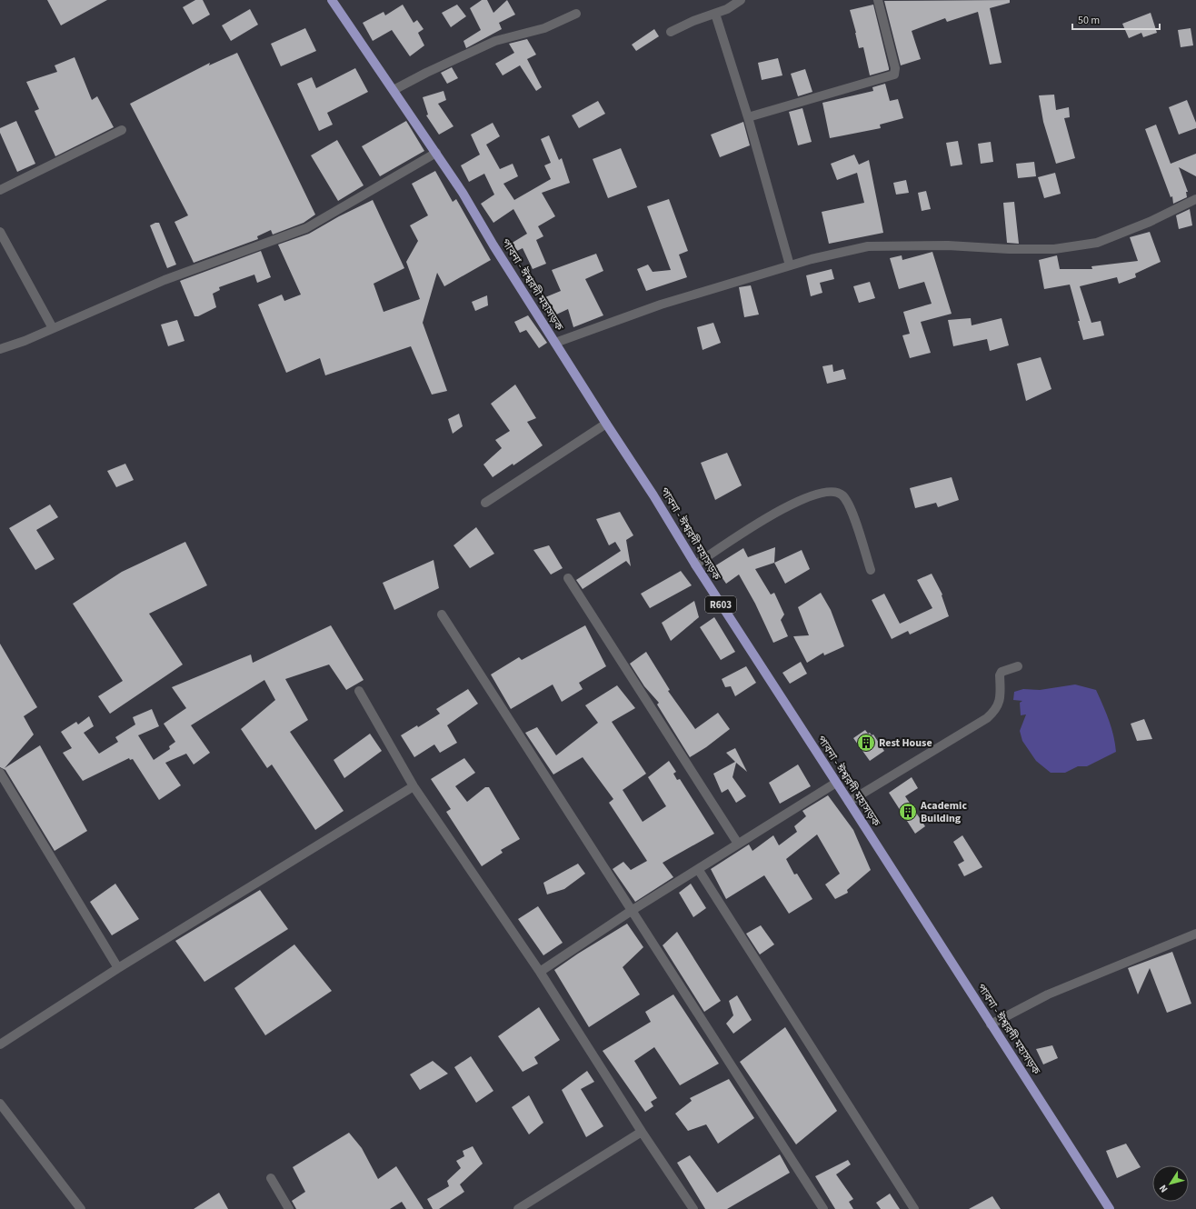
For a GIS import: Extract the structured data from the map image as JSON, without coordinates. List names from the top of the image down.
{
  "streets": {
    "main road": ["পাবনা - ঈশ্বরদী মহাসড়ক", "R603"]
  },
  "places": {
    "building": ["Rest House", "Academic Building"]
  },
  "scale_bar": "50 m",
  "north": "bottom left"
}
